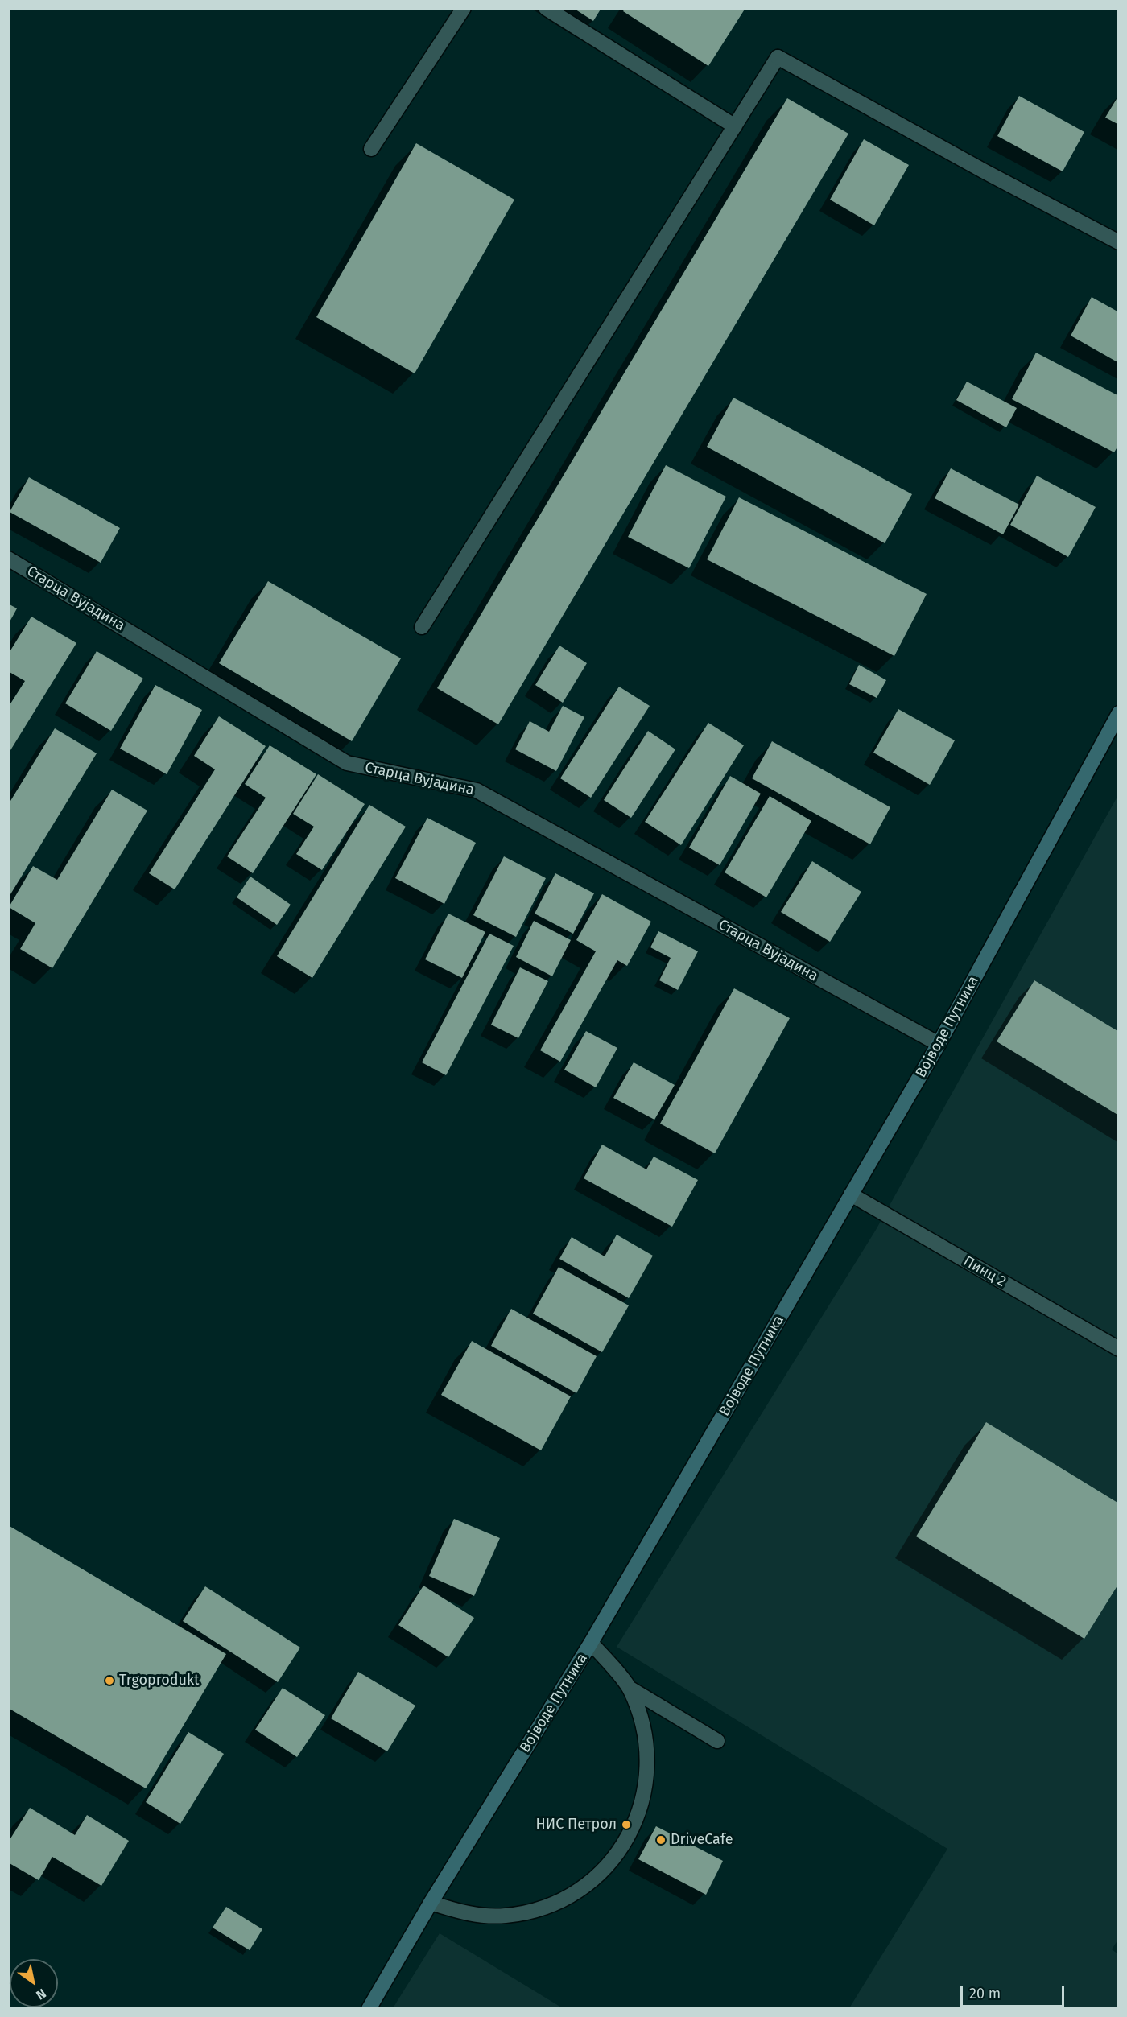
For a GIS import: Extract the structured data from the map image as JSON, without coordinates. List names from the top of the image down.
{
  "streets": {
    "main road": ["Војводе Путника"],
    "street": ["Старца Вујадина", "Пинц 2"]
  },
  "crossings": [
    ["Старца Вујадина", "Војводе Путника"],
    ["Војводе Путника", "Пинц 2"]
  ],
  "places": ["Trgoprodukt", "НИС Петрол", "DriveCafe"],
  "scale_bar": "20 m",
  "north": "bottom right"
}
